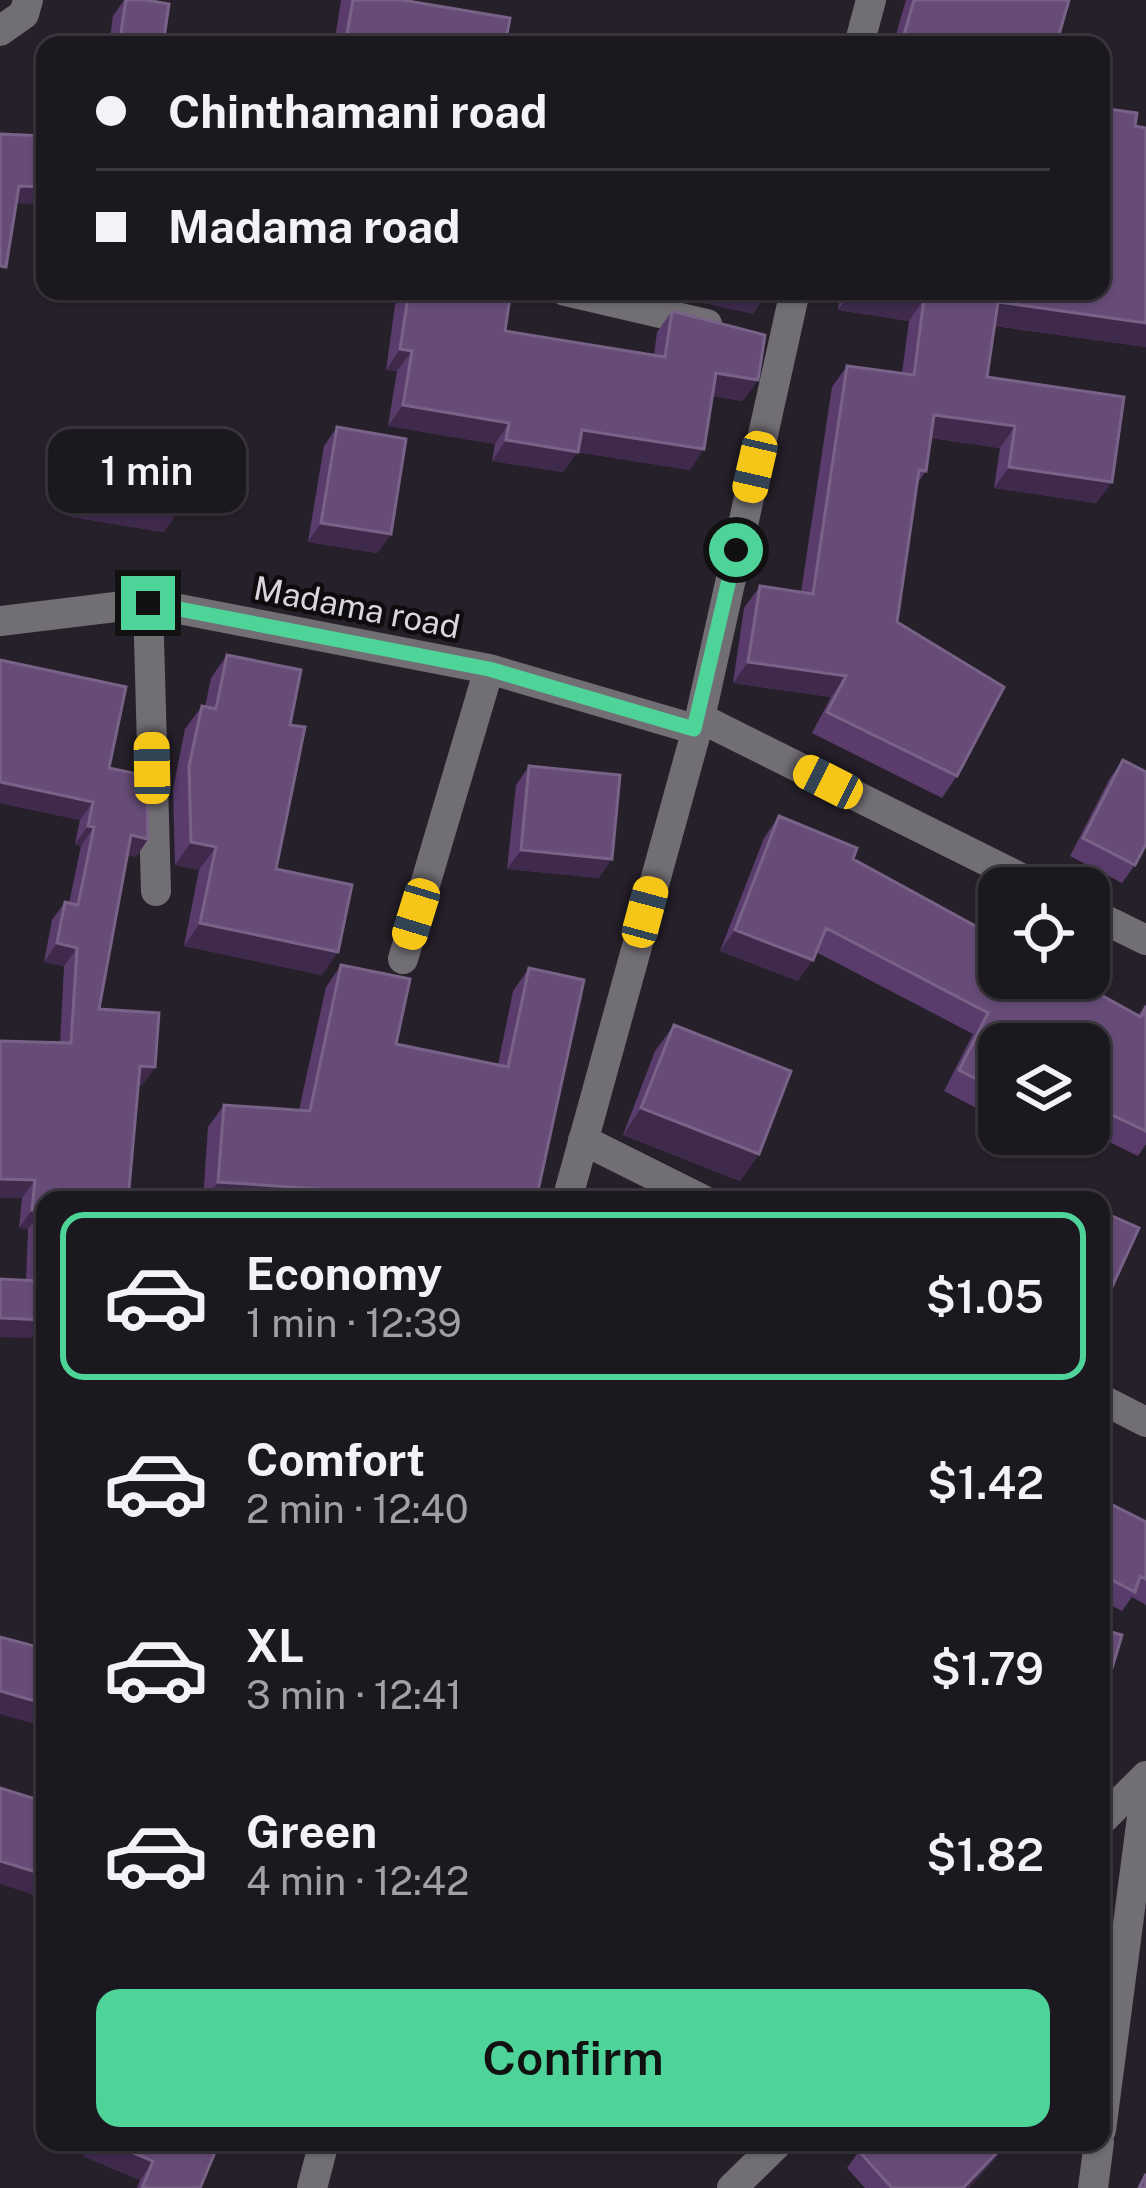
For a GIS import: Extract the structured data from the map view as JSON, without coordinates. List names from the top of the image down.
{
  "streets": {
    "street": ["Madama road"]
  },
  "page": {
    "banner": ["Chinthamani road", "Madama road"],
    "bubble": "1 min",
    "list": [
      {
        "name": "Economy",
        "note": "1 min · 12:39",
        "value": "$1.05"
      },
      {
        "name": "Comfort",
        "note": "2 min · 12:40",
        "value": "$1.42"
      },
      {
        "name": "XL",
        "note": "3 min · 12:41",
        "value": "$1.79"
      },
      {
        "name": "Green",
        "note": "4 min · 12:42",
        "value": "$1.82"
      }
    ],
    "buttons": "Confirm"
  }
}
